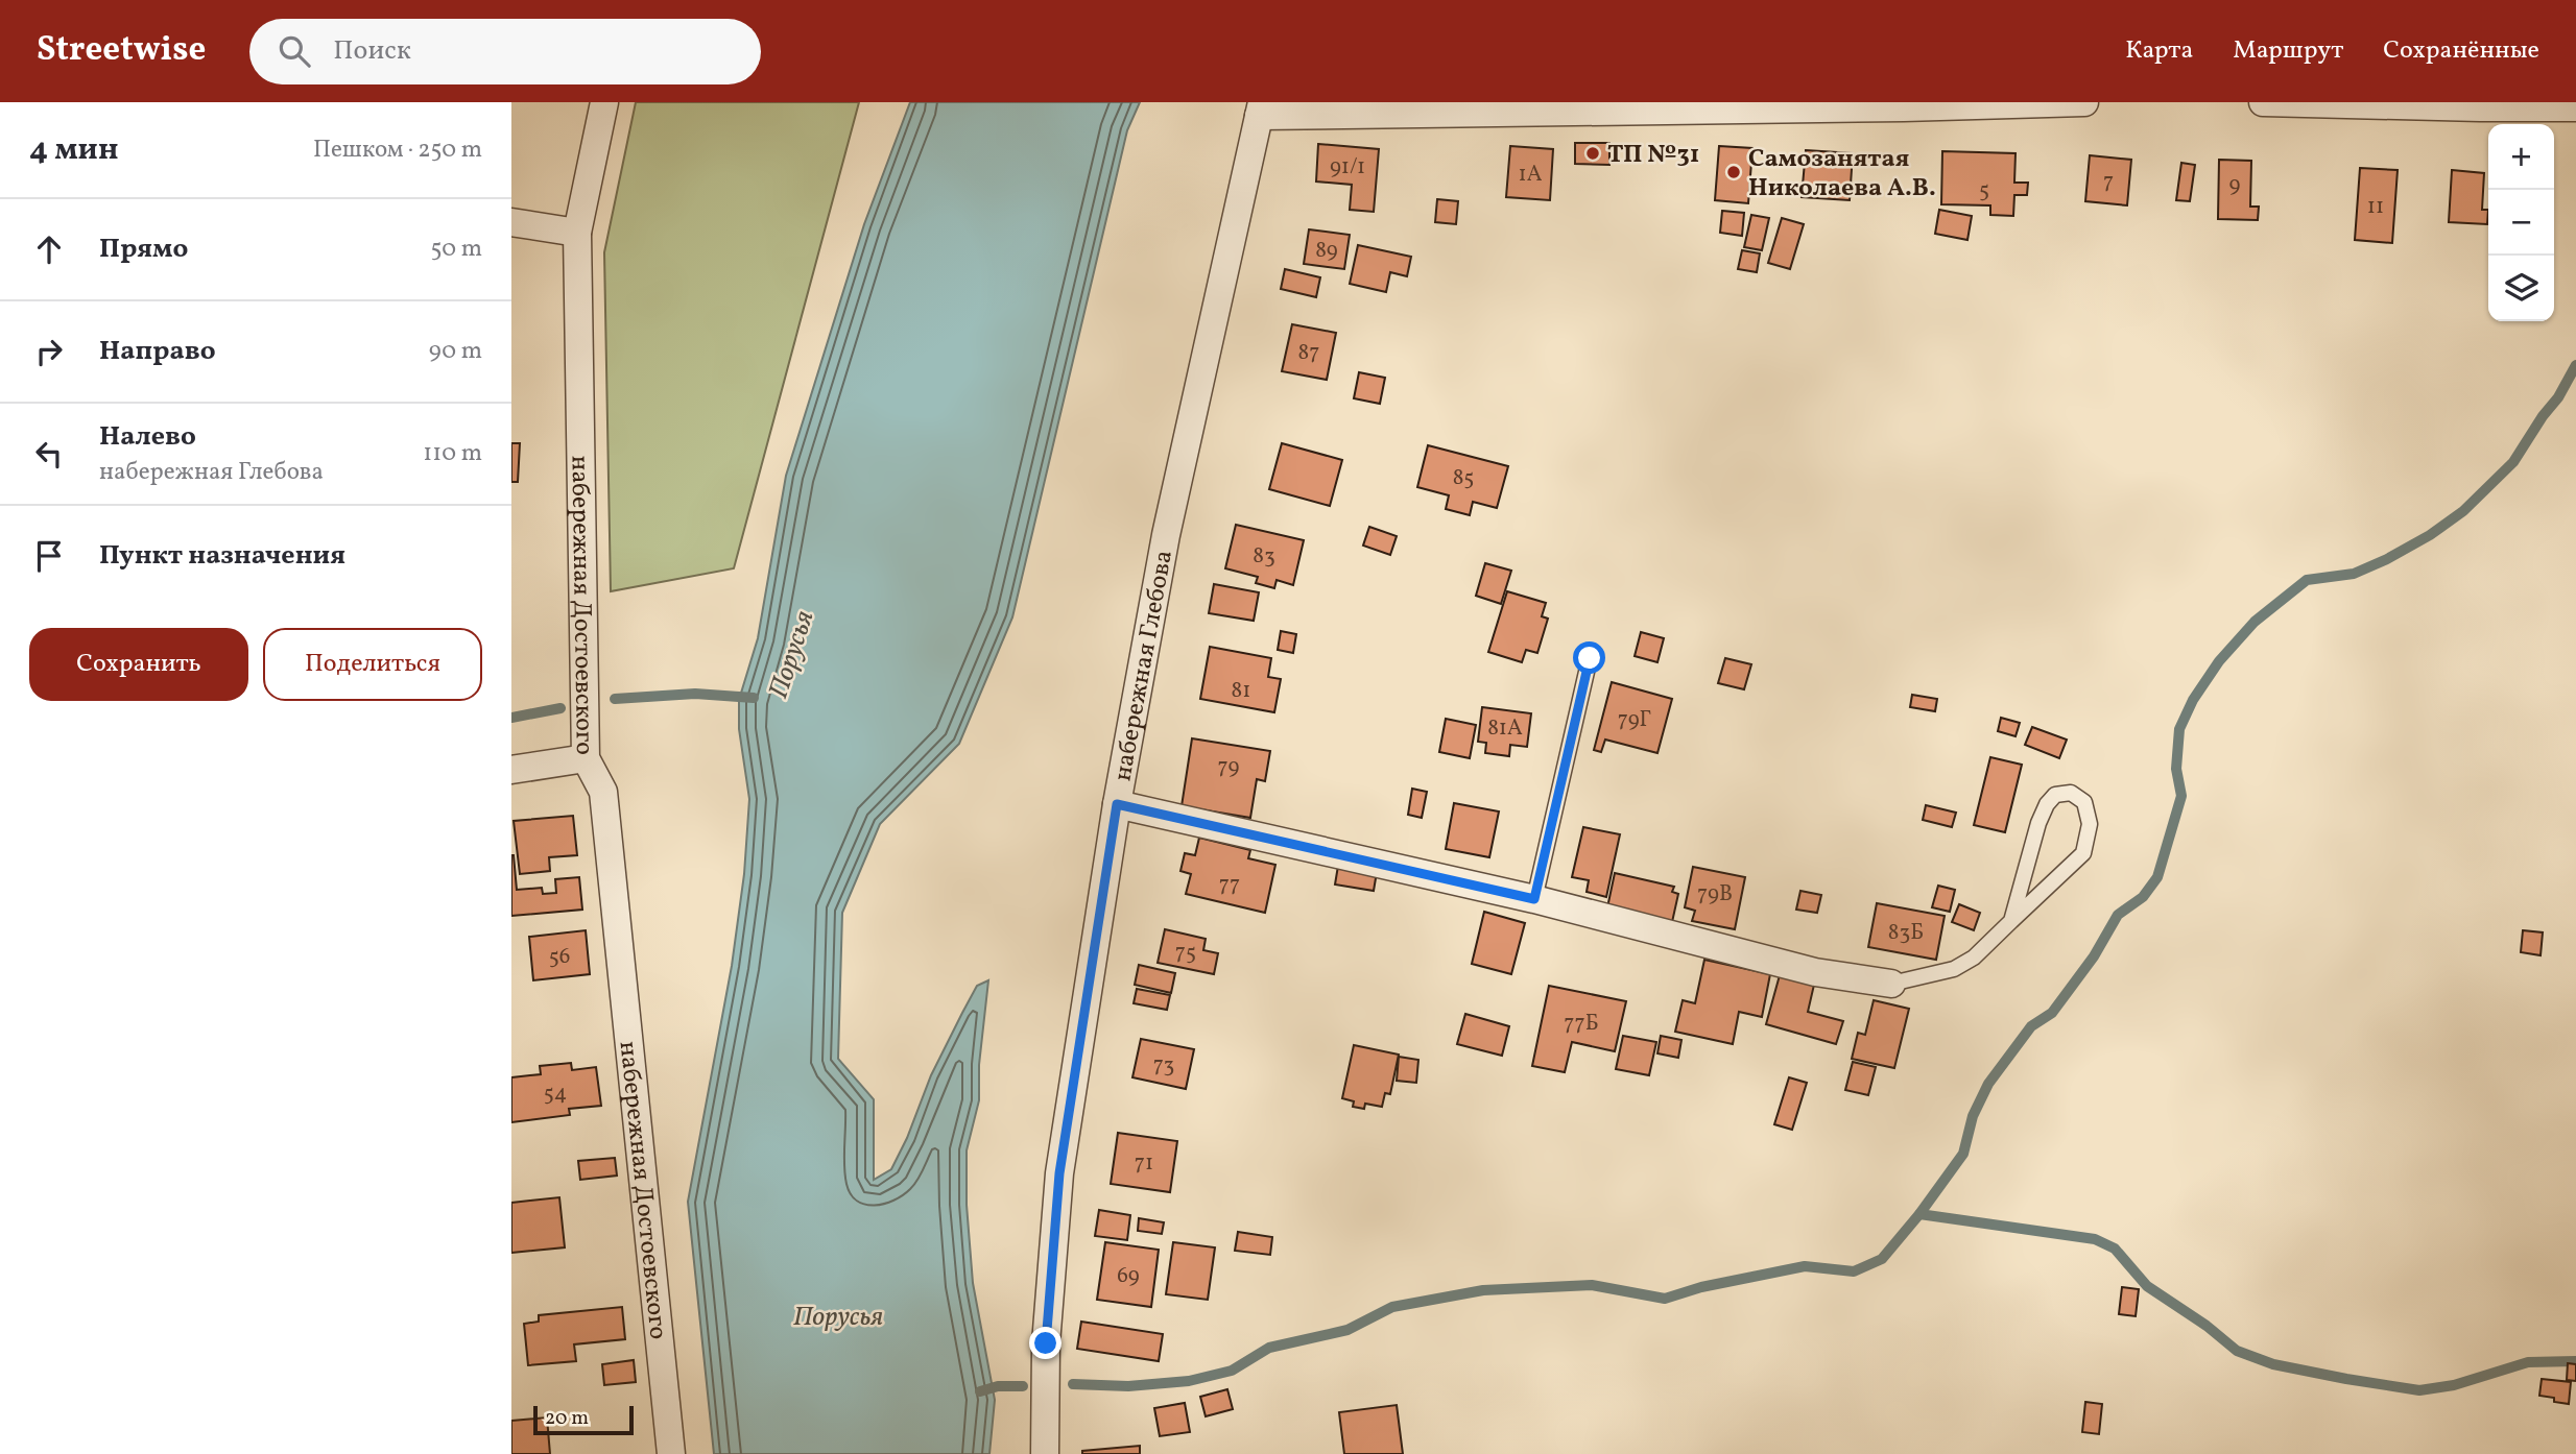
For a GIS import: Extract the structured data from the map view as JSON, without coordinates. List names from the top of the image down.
{
  "streets": {
    "street": ["набережная Достоевского", "набережная Глебова"]
  },
  "water": ["Порусья"],
  "places": ["ТП №31", "Самозанятая Николаева А.В."],
  "house_numbers": [
    "91/1",
    "1А",
    "7",
    "9",
    "5",
    "11",
    "89",
    "87",
    "85",
    "83",
    "81",
    "79Г",
    "81А",
    "79",
    "77",
    "79В",
    "83Б",
    "75",
    "56",
    "77Б",
    "73",
    "54",
    "71",
    "69"
  ],
  "scale_bar": "20 m",
  "page": {
    "header": "Streetwise",
    "search": "Поиск",
    "nav": ["Карта", "Маршрут", "Сохранённые"],
    "heading": ["4 мин", "Пешком · 250 m"],
    "map_buttons": ["+", "−"],
    "list": [
      ["Прямо", "50 m"],
      ["Направо", "90 m"],
      ["Налево", "набережная Глебова", "110 m"],
      "Пункт назначения"
    ],
    "buttons": ["Сохранить", "Поделиться"],
    "scale": "20 m"
  }
}
